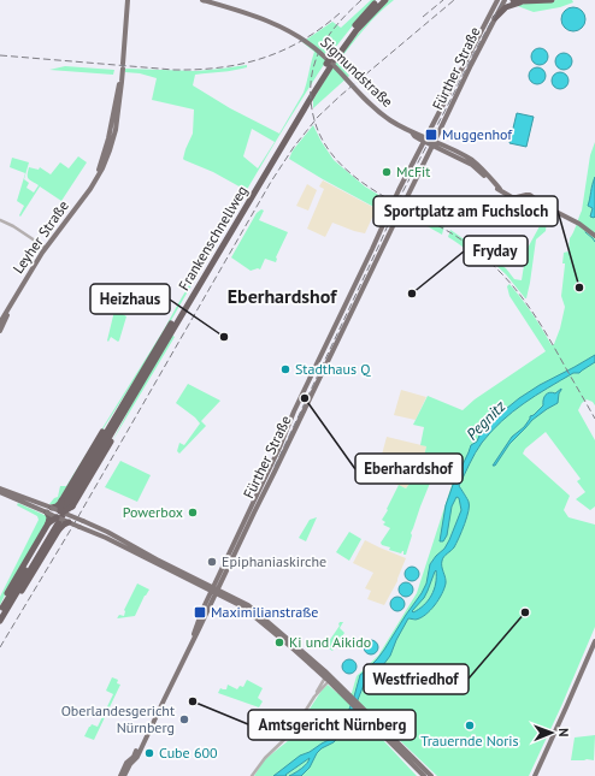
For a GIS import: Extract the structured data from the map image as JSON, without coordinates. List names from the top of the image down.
{
  "streets": {
    "highway": ["Frankenschnellweg"],
    "main road": ["Fürther Straße", "Sigmundstraße", "Leyher Straße"]
  },
  "crossings": [
    ["Fürther Straße", "Sigmundstraße"]
  ],
  "districts": ["Eberhardshof"],
  "water": ["Pegnitz"],
  "places": {
    "transit": ["Muggenhof", "Maximilianstraße"],
    "other": [
      "McFit",
      "Sportplatz am Fuchsloch",
      "Fryday",
      "Heizhaus",
      "Stadthaus Q",
      "Eberhardshof",
      "Powerbox",
      "Epiphaniaskirche",
      "Westfriedhof",
      "Ki und Aikido",
      "Amtsgericht Nürnberg",
      "Oberlandesgericht Nürnberg",
      "Trauernde Noris",
      "Cube 600"
    ]
  },
  "north": "right"
}
